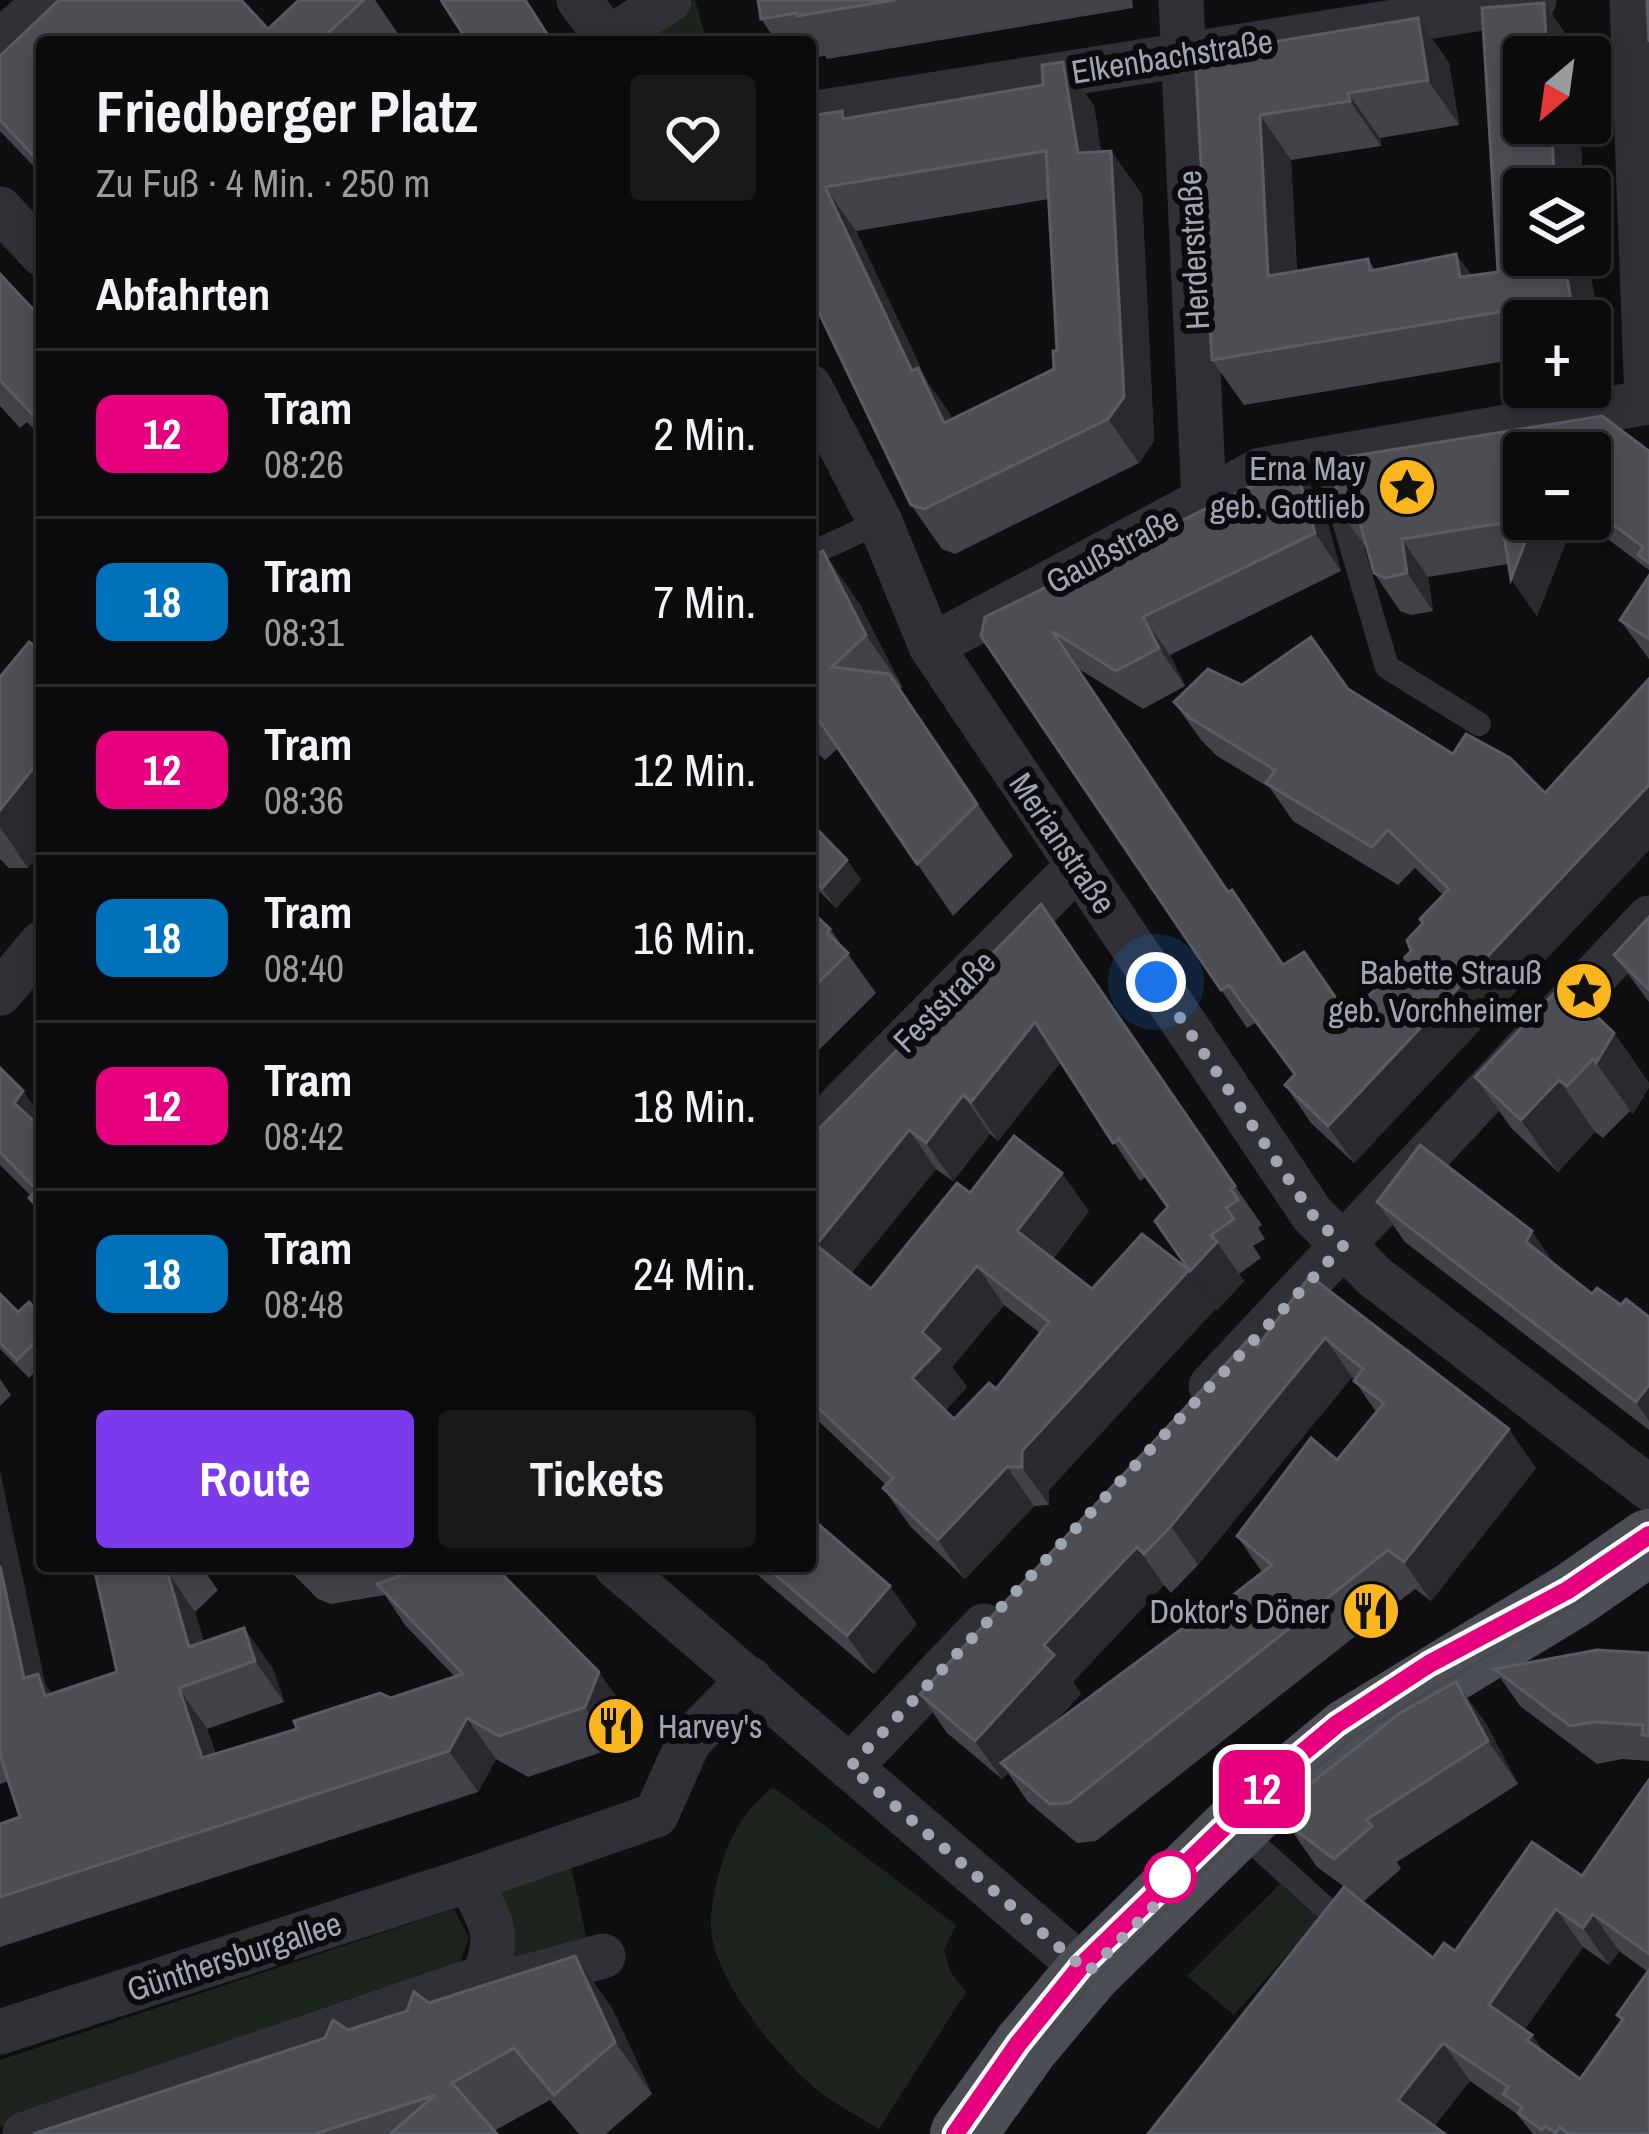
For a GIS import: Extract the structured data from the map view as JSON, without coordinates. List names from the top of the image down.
{
  "streets": {
    "street": [
      "Elkenbachstraße",
      "Herderstraße",
      "Gaußstraße",
      "Merianstraße",
      "Feststraße",
      "Günthersburgallee"
    ]
  },
  "crossings": [
    ["Elkenbachstraße", "Herderstraße"],
    ["Herderstraße", "Gaußstraße"],
    ["Gaußstraße", "Merianstraße"],
    ["Merianstraße", "Feststraße"]
  ],
  "places": {
    "place": ["Erna May geb. Gottlieb", "Babette Strauß geb. Vorchheimer"],
    "restaurant": ["Doktor's Döner", "Harvey's"]
  },
  "lines": ["tram line 12"],
  "north": "bottom left",
  "page": {
    "on_map": "12",
    "map_buttons": ["+", "−"],
    "heading": [
      ["Friedberger Platz", "Zu Fuß · 4 Min. · 250 m"],
      "Abfahrten"
    ],
    "list": [
      {
        "mark": "12",
        "name": "Tram",
        "note": "08:26",
        "value": "2 Min."
      },
      {
        "mark": "18",
        "name": "Tram",
        "note": "08:31",
        "value": "7 Min."
      },
      {
        "mark": "12",
        "name": "Tram",
        "note": "08:36",
        "value": "12 Min."
      },
      {
        "mark": "18",
        "name": "Tram",
        "note": "08:40",
        "value": "16 Min."
      },
      {
        "mark": "12",
        "name": "Tram",
        "note": "08:42",
        "value": "18 Min."
      },
      {
        "mark": "18",
        "name": "Tram",
        "note": "08:48",
        "value": "24 Min."
      }
    ],
    "buttons": ["Route", "Tickets"]
  }
}
